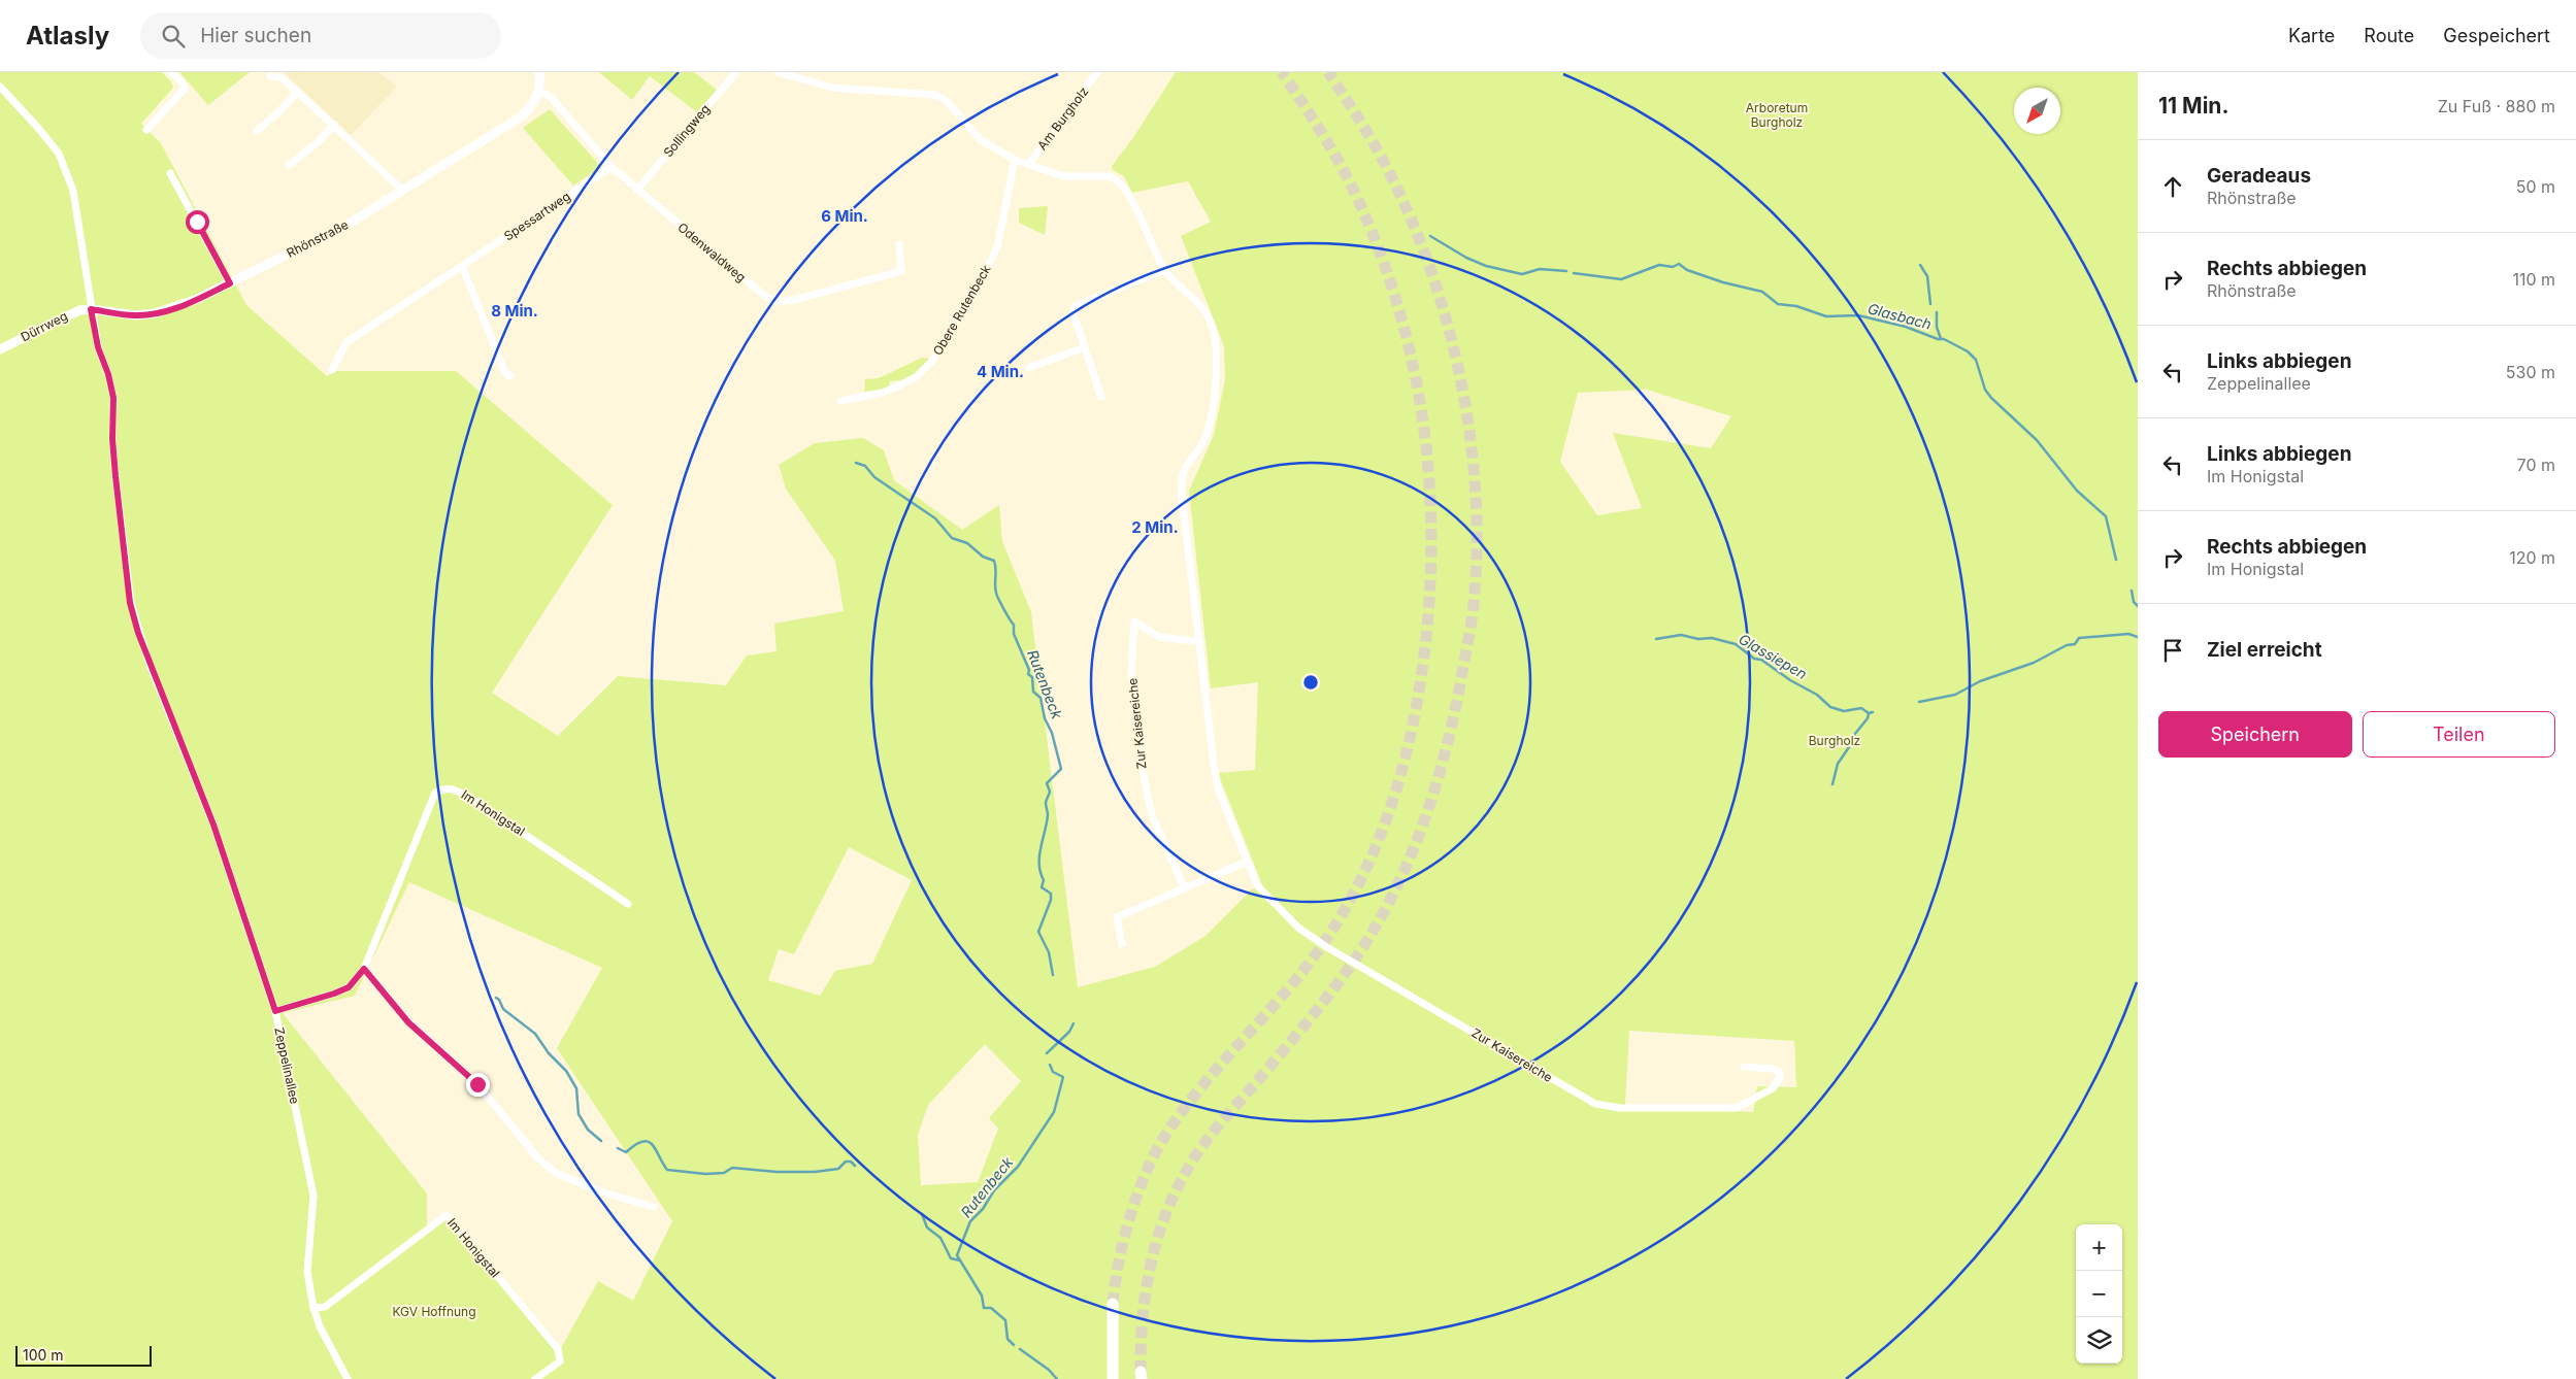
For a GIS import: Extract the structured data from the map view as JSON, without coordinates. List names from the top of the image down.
{
  "streets": {
    "street": [
      "Am Burgholz",
      "Sollingweg",
      "Spessartweg",
      "Rhönstraße",
      "Odenwaldweg",
      "Obere Rutenbeck",
      "Dürrweg",
      "Zur Kaisereiche",
      "Im Honigstal",
      "Zeppelinallee"
    ]
  },
  "crossings": [
    ["Am Burgholz", "Zur Kaisereiche"],
    ["Sollingweg", "Odenwaldweg"],
    ["Spessartweg", "Odenwaldweg"],
    ["Rhönstraße", "Odenwaldweg"],
    ["Rhönstraße", "Dürrweg"],
    ["Rhönstraße", "Zeppelinallee"],
    ["Dürrweg", "Zeppelinallee"],
    ["Im Honigstal", "Zeppelinallee"]
  ],
  "water": ["Glasbach", "Glassiepen", "Rutenbeck"],
  "parks": ["Arboretum Burgholz", "Burgholz", "KGV Hoffnung"],
  "scale_bar": "100 m",
  "north": "bottom left",
  "page": {
    "header": "Atlasly",
    "search": "Hier suchen",
    "nav": ["Karte", "Route", "Gespeichert"],
    "heading": ["11 Min.", "Zu Fuß · 880 m"],
    "list": [
      ["Geradeaus", "Rhönstraße", "50 m"],
      ["Rechts abbiegen", "Rhönstraße", "110 m"],
      ["Links abbiegen", "Zeppelinallee", "530 m"],
      ["Links abbiegen", "Im Honigstal", "70 m"],
      ["Rechts abbiegen", "Im Honigstal", "120 m"],
      "Ziel erreicht"
    ],
    "buttons": ["Speichern", "Teilen"],
    "map_buttons": ["+", "−"],
    "scale": "100 m"
  },
  "rings": [
    "6 Min.",
    "8 Min.",
    "4 Min.",
    "2 Min."
  ]
}
